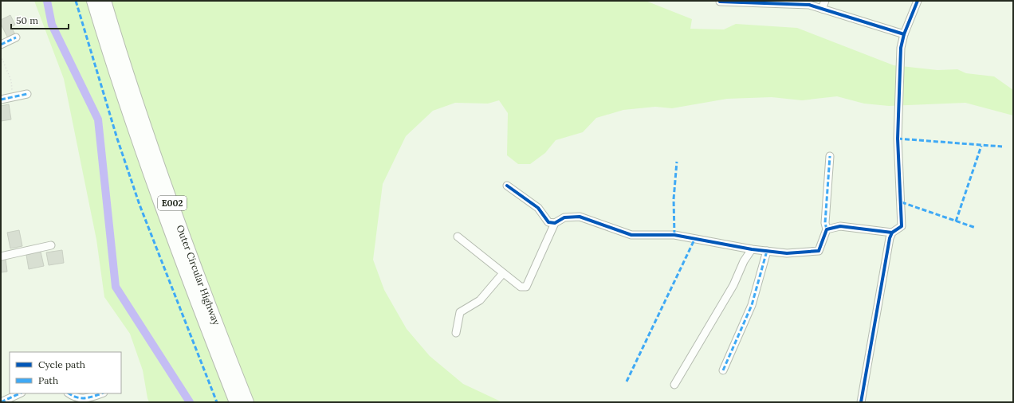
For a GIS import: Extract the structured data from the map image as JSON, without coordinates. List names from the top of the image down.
{
  "streets": {
    "highway": ["E002", "Outer Circular Highway"]
  },
  "legend": ["Cycle path", "Path"],
  "scale_bar": "50 m"
}
